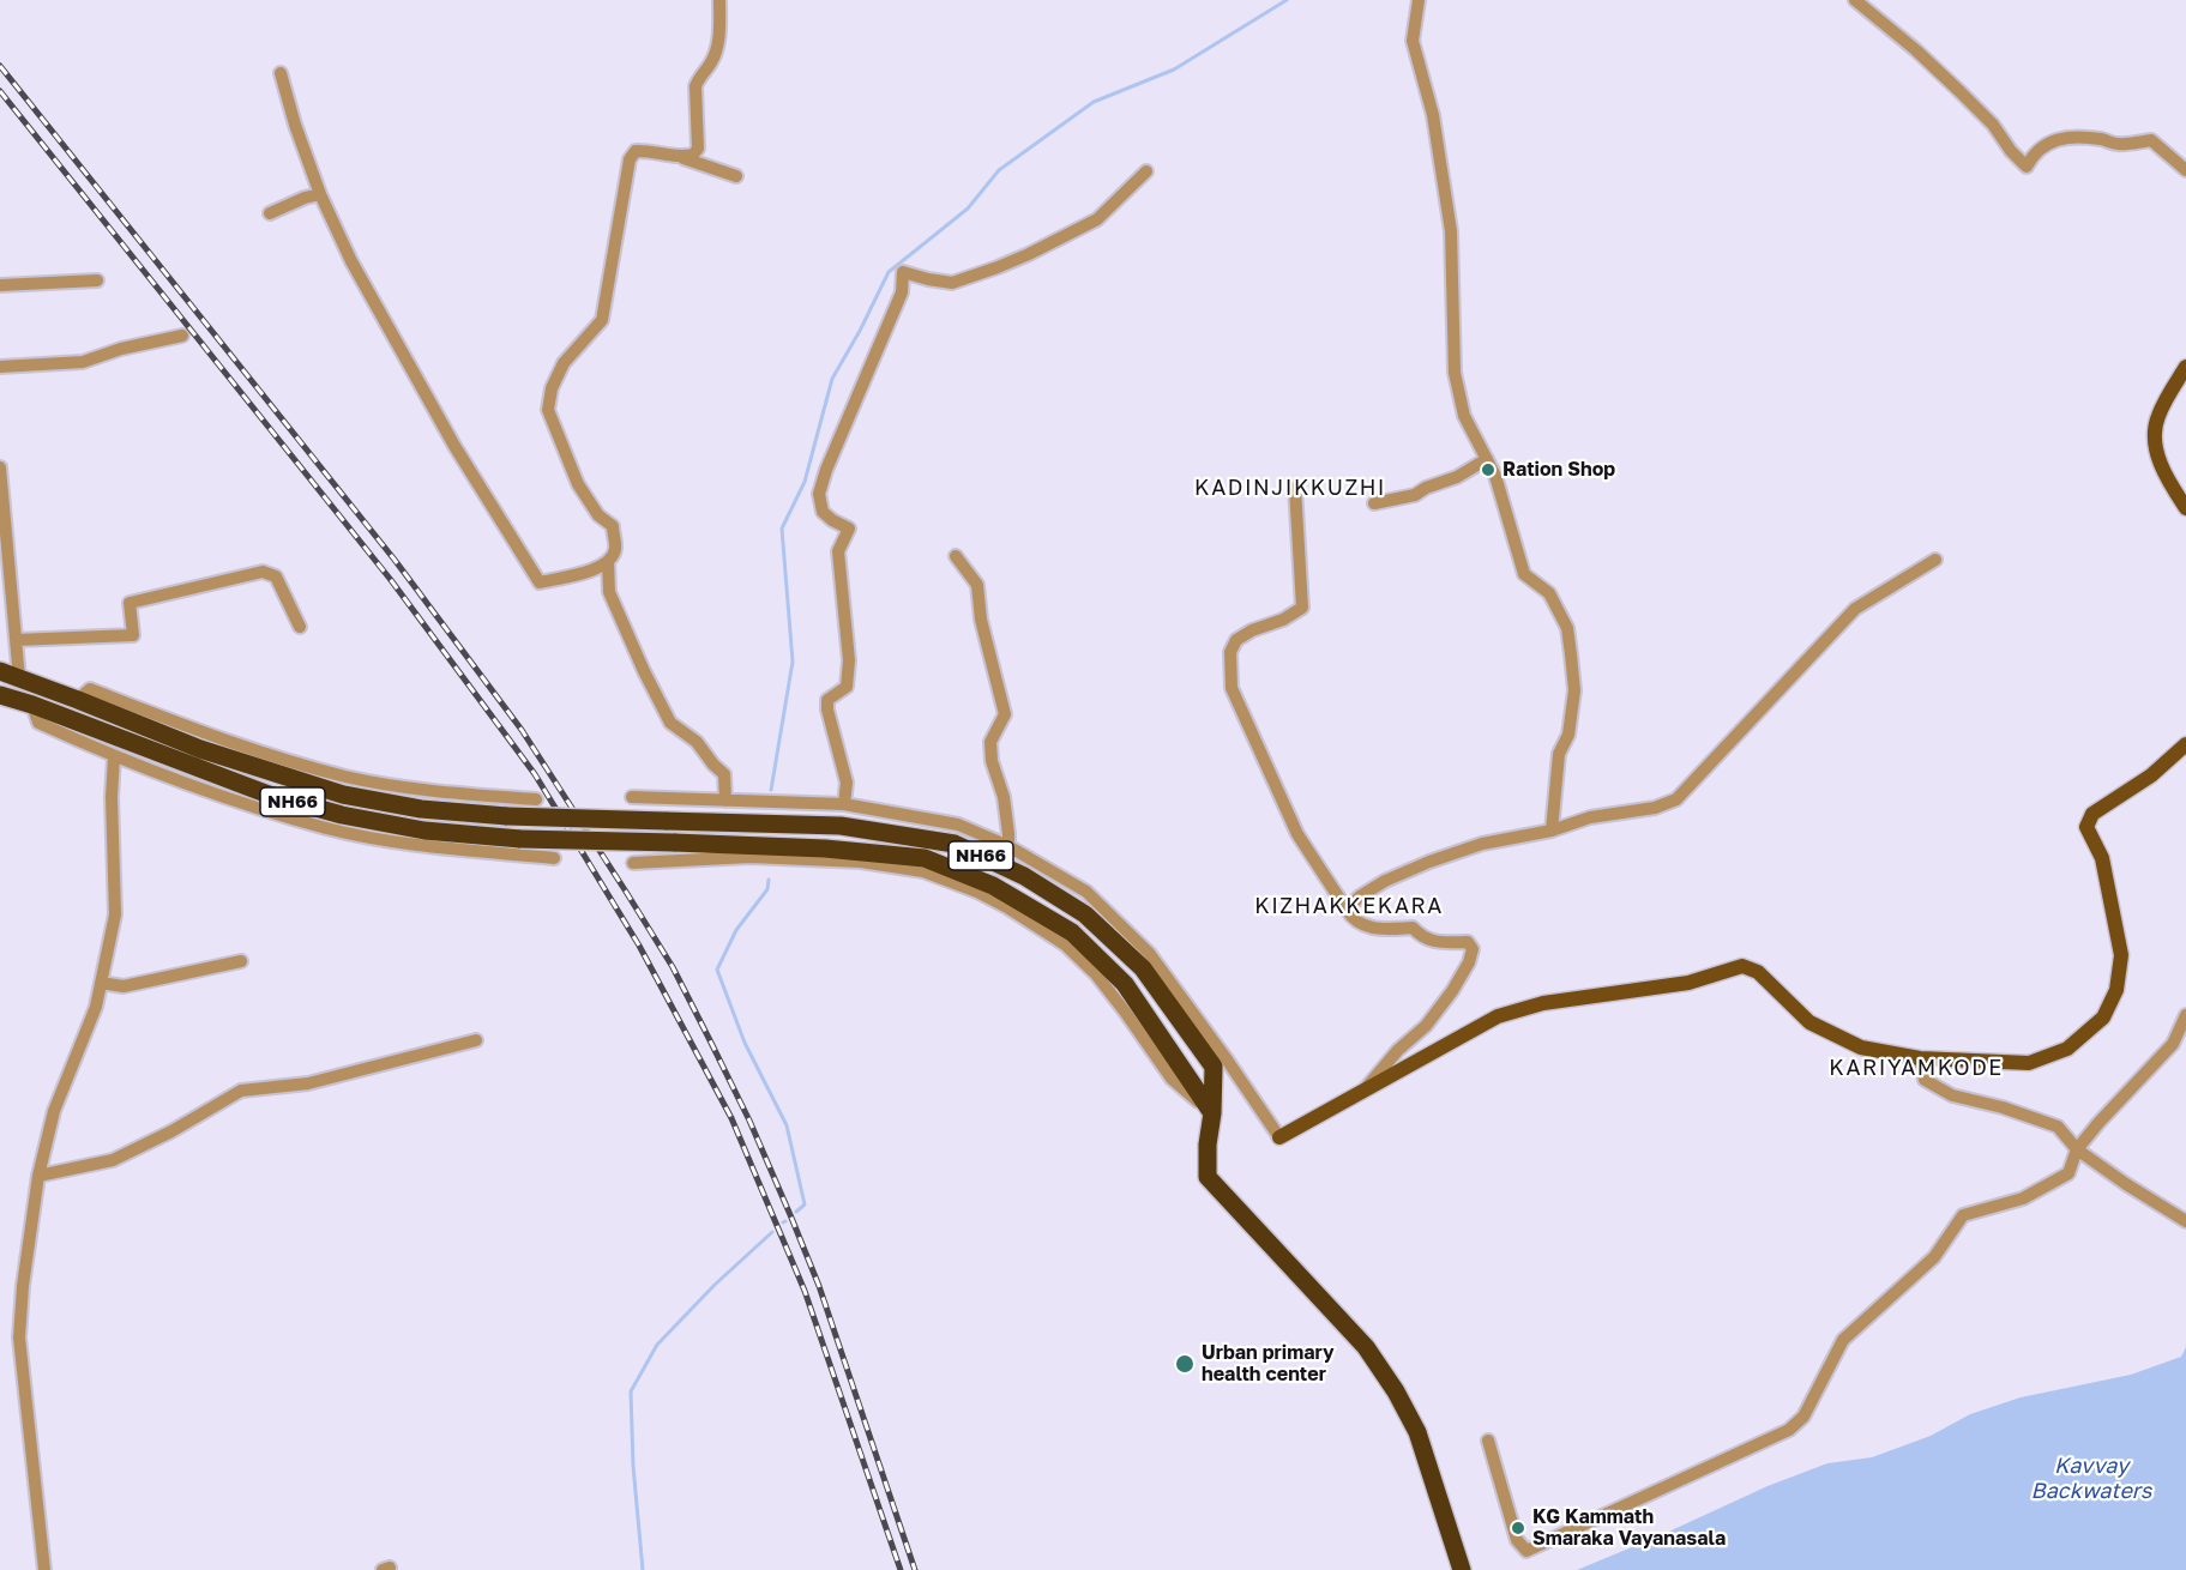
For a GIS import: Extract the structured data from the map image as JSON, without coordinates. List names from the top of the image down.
{
  "streets": {
    "highway": ["NH66"]
  },
  "districts": ["KADINJIKKUZHI", "KIZHAKKEKARA", "KARIYAMKODE"],
  "water": ["Kavvay Backwaters"],
  "places": ["Ration Shop", "Urban primary health center", "KG Kammath Smaraka Vayanasala"]
}
